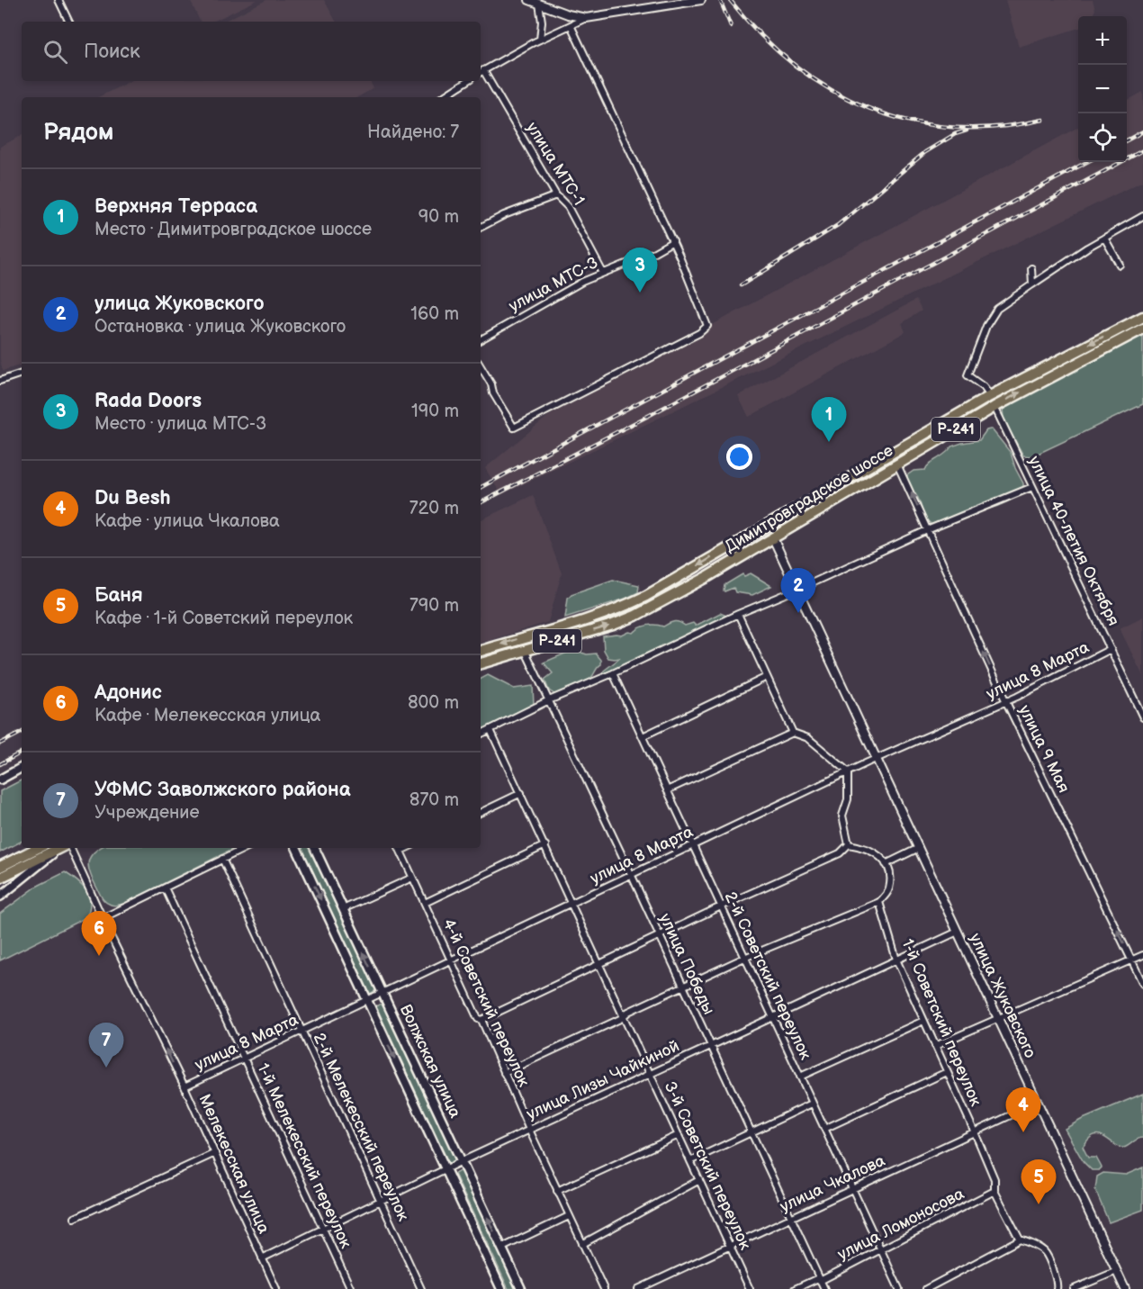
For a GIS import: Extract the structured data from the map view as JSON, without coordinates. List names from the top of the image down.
{
  "streets": {
    "highway": ["Р-241", "Димитровградское шоссе"],
    "main road": ["Волжская улица"],
    "street": [
      "улица МТС-1",
      "улица МТС-3",
      "улица 40-летия Октября",
      "улица 8 Марта",
      "улица 9 Мая",
      "улица Победы",
      "2-й Советский переулок",
      "улица Жуковского",
      "4-й Советский переулок",
      "1-й Советский переулок",
      "улица Лизы Чайкиной",
      "2-й Мелекесский переулок",
      "1-й Мелекесский переулок",
      "Мелекесская улица",
      "3-й Советский переулок",
      "улица Чкалова",
      "улица Ломоносова"
    ]
  },
  "crossings": [
    ["улица МТС-1", "улица МТС-3"],
    ["Димитровградское шоссе", "улица 40-летия Октября"],
    ["Димитровградское шоссе", "улица 9 Мая"],
    ["Димитровградское шоссе", "улица Победы"],
    ["Димитровградское шоссе", "улица Жуковского"],
    ["улица 40-летия Октября", "улица 8 Марта"],
    ["улица 8 Марта", "улица 9 Мая"],
    ["улица 8 Марта", "улица Победы"],
    ["улица 8 Марта", "2-й Советский переулок"],
    ["улица 8 Марта", "улица Жуковского"],
    ["улица 8 Марта", "4-й Советский переулок"],
    ["улица 8 Марта", "Волжская улица"],
    ["улица 8 Марта", "2-й Мелекесский переулок"],
    ["улица 8 Марта", "1-й Мелекесский переулок"],
    ["улица 8 Марта", "Мелекесская улица"],
    ["улица 8 Марта", "3-й Советский переулок"],
    ["улица Победы", "улица Лизы Чайкиной"],
    ["улица Победы", "улица Чкалова"],
    ["улица Победы", "улица Ломоносова"],
    ["2-й Советский переулок", "улица Лизы Чайкиной"],
    ["2-й Советский переулок", "улица Чкалова"],
    ["2-й Советский переулок", "улица Ломоносова"],
    ["улица Жуковского", "улица Лизы Чайкиной"],
    ["улица Жуковского", "улица Чкалова"],
    ["4-й Советский переулок", "улица Лизы Чайкиной"],
    ["1-й Советский переулок", "улица Лизы Чайкиной"],
    ["1-й Советский переулок", "улица Чкалова"],
    ["1-й Советский переулок", "улица Ломоносова"],
    ["Волжская улица", "улица Лизы Чайкиной"],
    ["улица Лизы Чайкиной", "2-й Мелекесский переулок"],
    ["улица Лизы Чайкиной", "1-й Мелекесский переулок"],
    ["улица Лизы Чайкиной", "Мелекесская улица"],
    ["улица Лизы Чайкиной", "3-й Советский переулок"],
    ["3-й Советский переулок", "улица Чкалова"]
  ],
  "one_way": ["улица 9 Мая", "Мелекесская улица"],
  "page": {
    "map_buttons": ["+", "−"],
    "search": "Поиск",
    "heading": ["Рядом", "Найдено: 7"],
    "list": [
      {
        "mark": "1",
        "name": "Верхняя Терраса",
        "note": "Место · Димитровградское шоссе",
        "value": "90 m"
      },
      {
        "mark": "2",
        "name": "улица Жуковского",
        "note": "Остановка · улица Жуковского",
        "value": "160 m"
      },
      {
        "mark": "3",
        "name": "Rada Doors",
        "note": "Место · улица МТС-3",
        "value": "190 m"
      },
      {
        "mark": "4",
        "name": "Du Besh",
        "note": "Кафе · улица Чкалова",
        "value": "720 m"
      },
      {
        "mark": "5",
        "name": "Баня",
        "note": "Кафе · 1-й Советский переулок",
        "value": "790 m"
      },
      {
        "mark": "6",
        "name": "Адонис",
        "note": "Кафе · Мелекесская улица",
        "value": "800 m"
      },
      {
        "mark": "7",
        "name": "УФМС Заволжского района",
        "note": "Учреждение",
        "value": "870 m"
      }
    ],
    "pins": [
      "3",
      "1",
      "2",
      "6",
      "7",
      "4",
      "5"
    ]
  }
}
